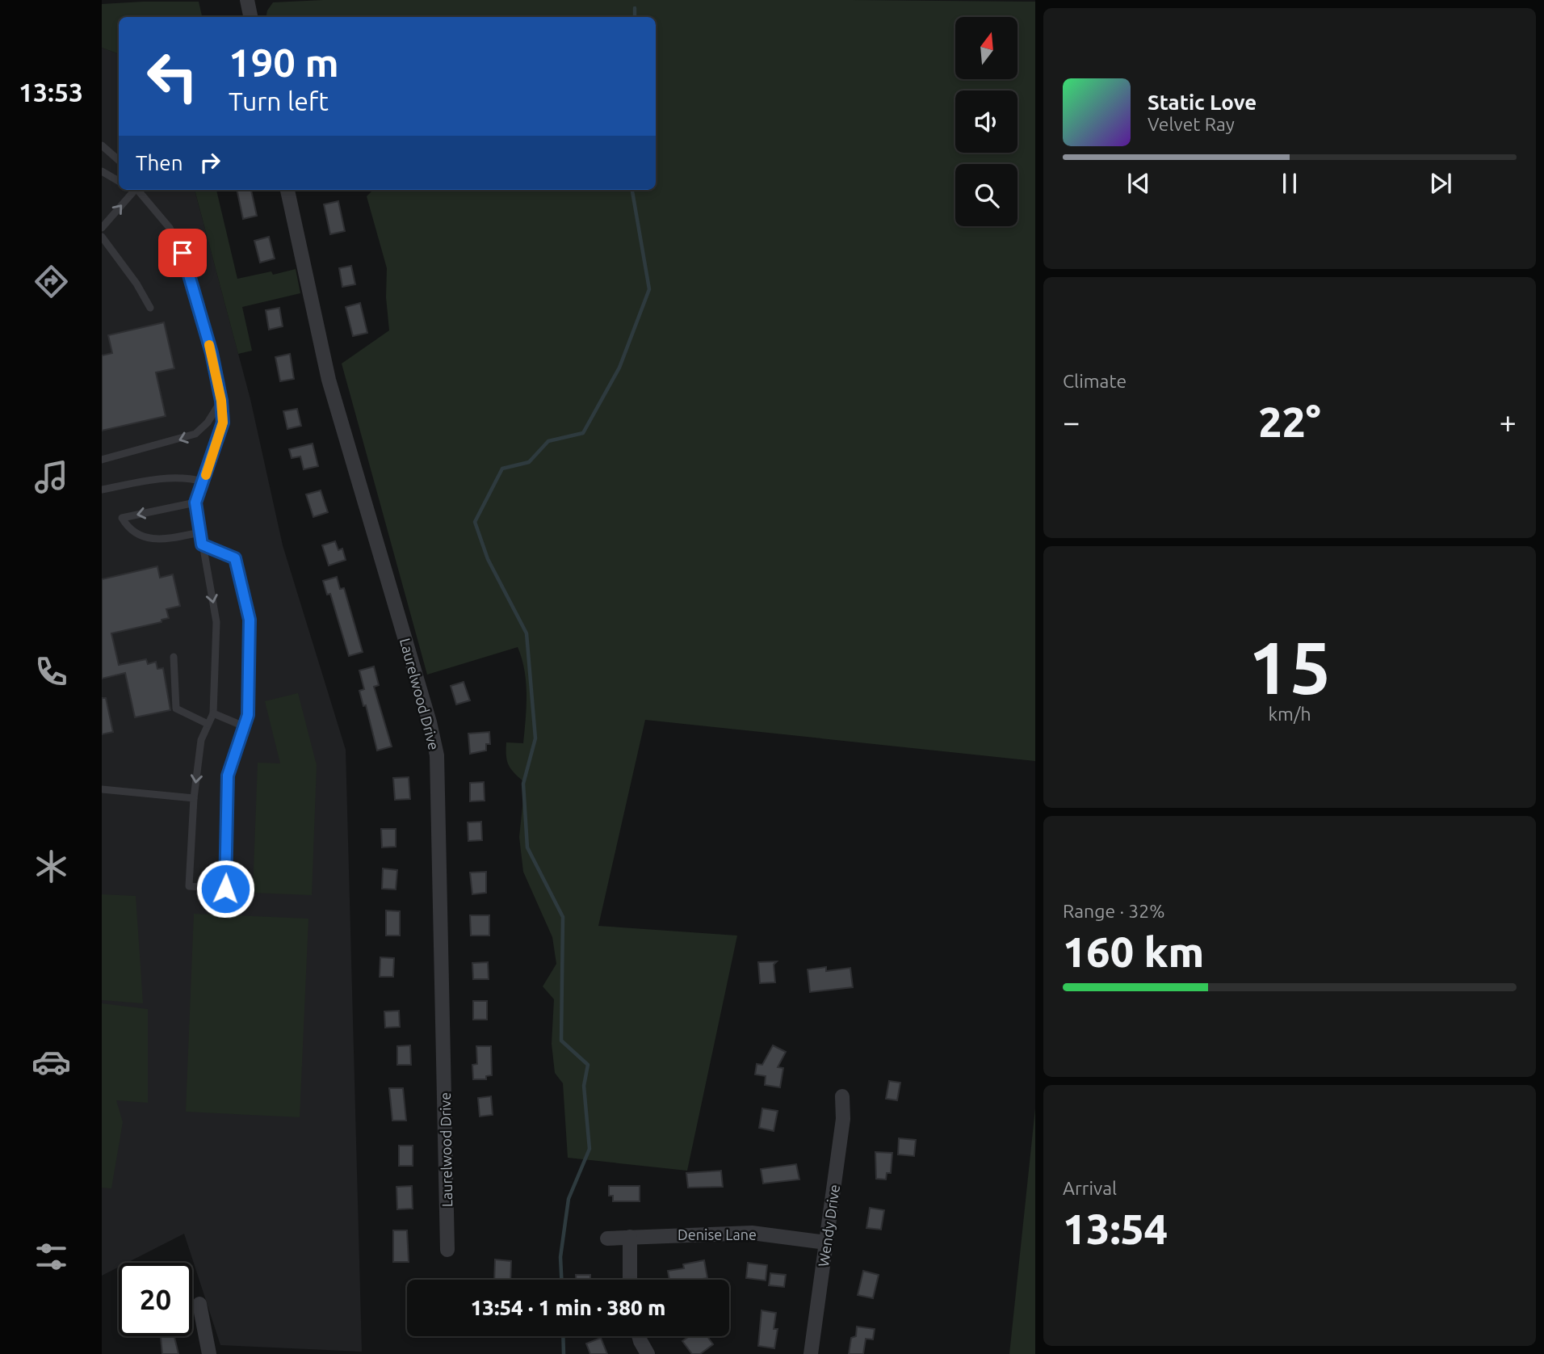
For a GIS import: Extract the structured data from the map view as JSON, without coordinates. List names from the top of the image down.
{
  "streets": {
    "street": ["Laurelwood Drive", "Wendy Drive", "Denise Lane"]
  },
  "crossings": [
    ["Wendy Drive", "Denise Lane"]
  ],
  "north": "top",
  "page": {
    "tabs": "13:53",
    "turn": ["190 m", "Turn left"],
    "song": ["Static Love", "Velvet Ray"],
    "then": "Then",
    "tile": [
      "Climate",
      ["15", "km/h"],
      ["Range · 32%", "160 km"],
      ["Arrival", "13:54"]
    ],
    "heat": ["−", "22°", "+"],
    "limit": "20",
    "trip": "13:54 · 1 min · 380 m"
  }
}
